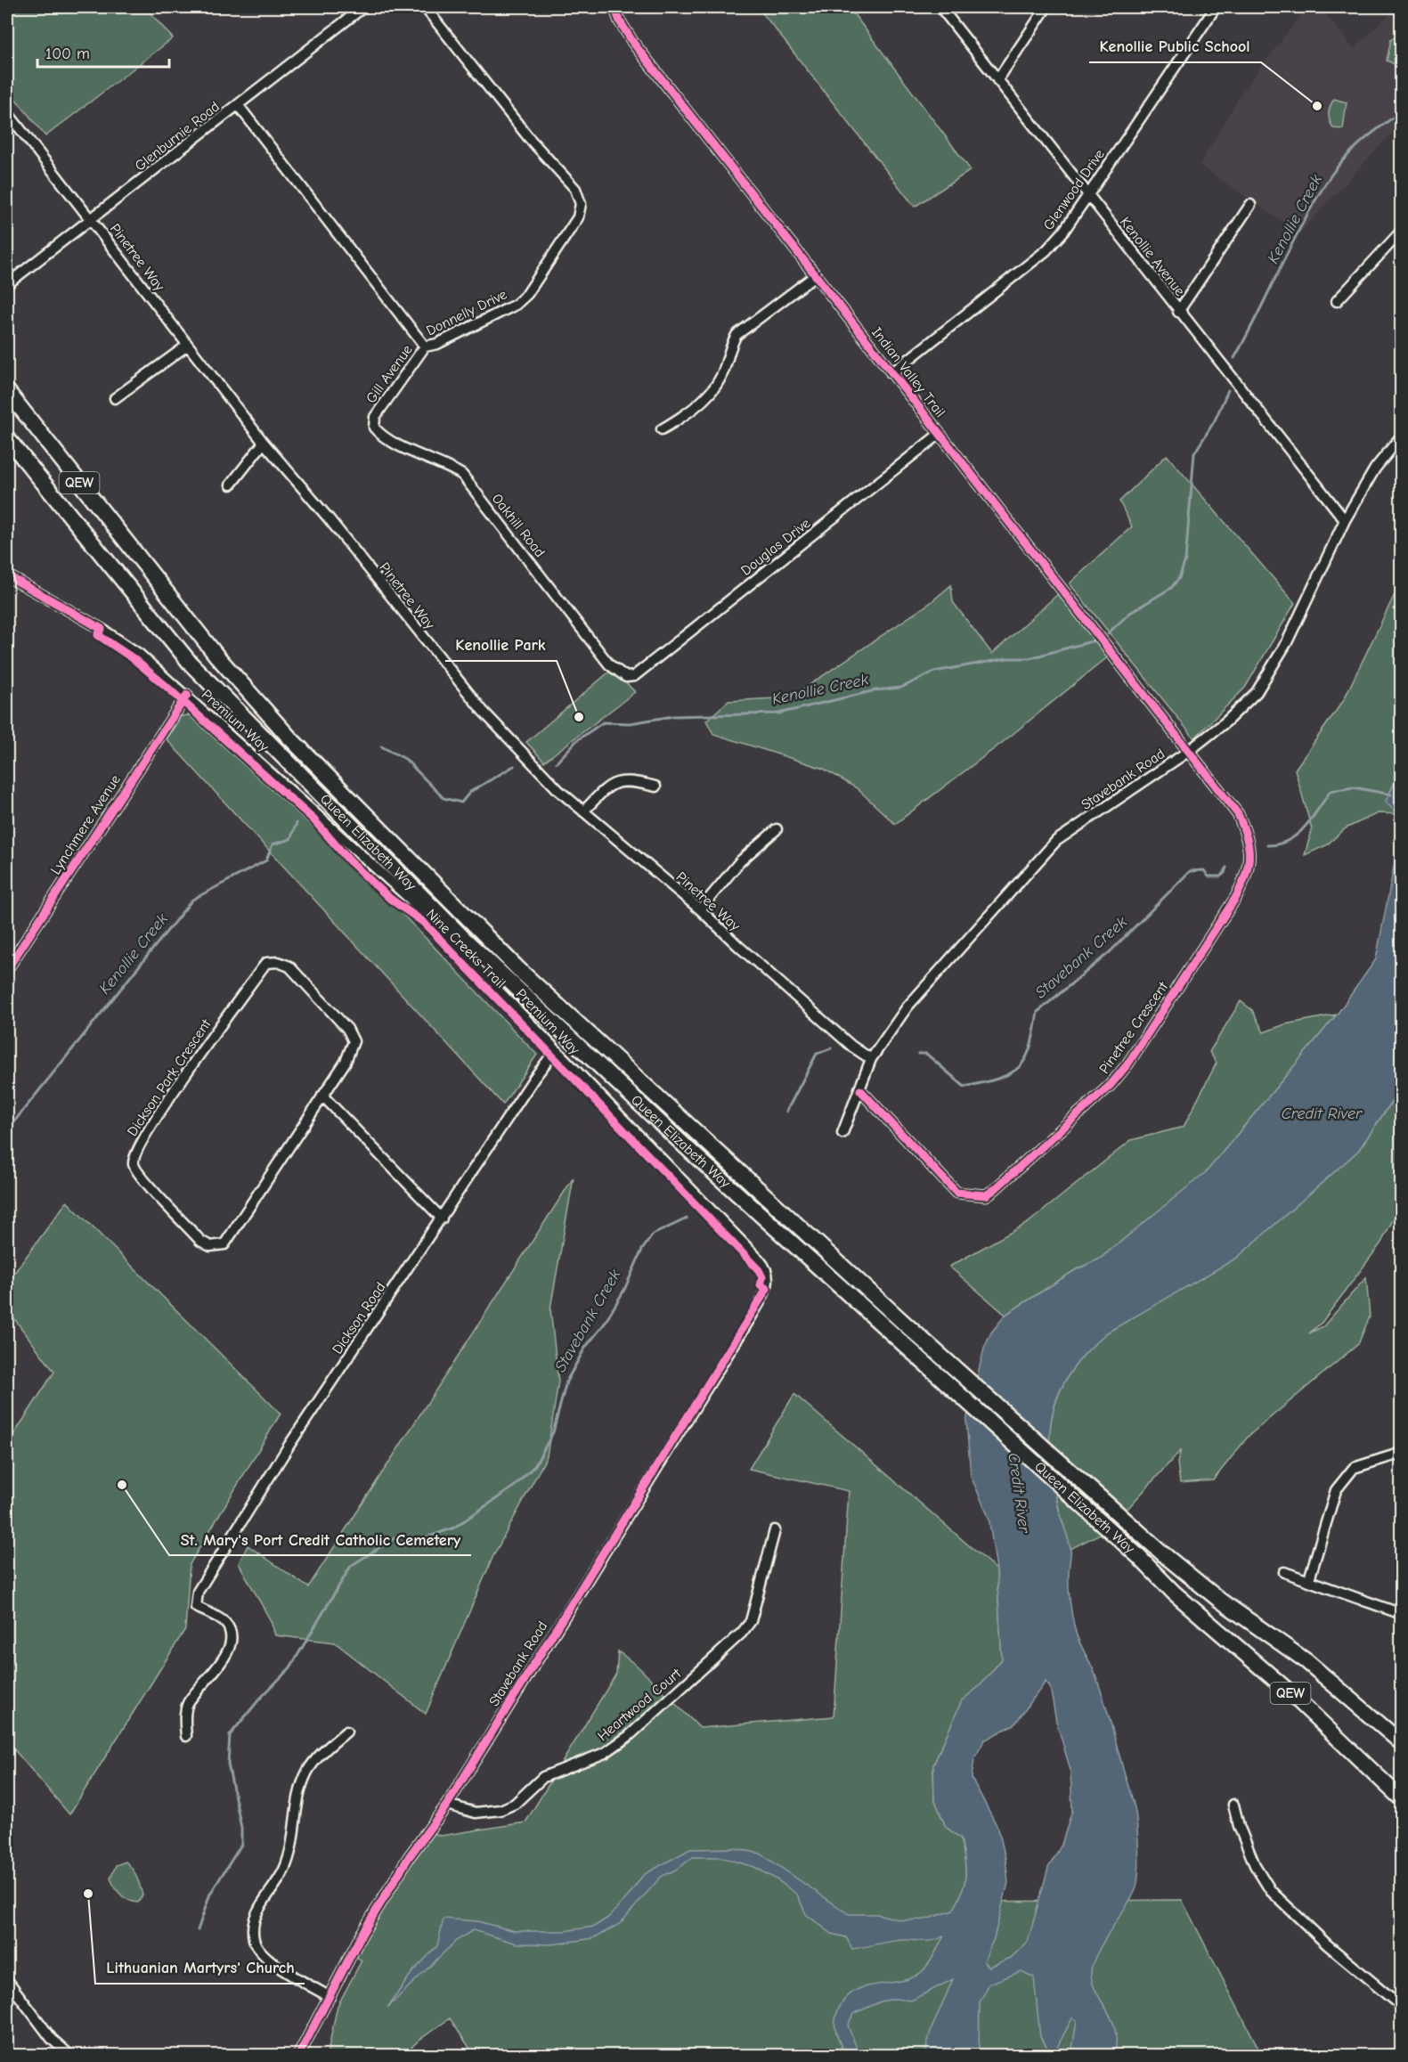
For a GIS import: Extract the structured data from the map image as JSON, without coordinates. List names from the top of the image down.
{
  "streets": {
    "highway": ["QEW", "Queen Elizabeth Way"],
    "street": [
      "Glenburnie Road",
      "Glenwood Drive",
      "Kenollie Avenue",
      "Pinetree Way",
      "Donnelly Drive",
      "Indian Valley Trail",
      "Gill Avenue",
      "Oakhill Road",
      "Douglas Drive",
      "Premium Way",
      "Stavebank Road",
      "Lynchmere Avenue",
      "Pinetree Crescent",
      "Dickson Park Crescent",
      "Dickson Road",
      "Heartwood Court"
    ],
    "cycle path": ["Nine Creeks Trail"]
  },
  "crossings": [
    ["Glenburnie Road", "Pinetree Way"],
    ["Glenburnie Road", "Donnelly Drive"],
    ["Glenwood Drive", "Kenollie Avenue"],
    ["Glenwood Drive", "Indian Valley Trail"],
    ["Kenollie Avenue", "Stavebank Road"],
    ["Pinetree Way", "Stavebank Road"],
    ["Donnelly Drive", "Gill Avenue"],
    ["Indian Valley Trail", "Douglas Drive"],
    ["Indian Valley Trail", "Stavebank Road"],
    ["Indian Valley Trail", "Pinetree Crescent"],
    ["Gill Avenue", "Oakhill Road"],
    ["Oakhill Road", "Douglas Drive"],
    ["Premium Way", "Stavebank Road"],
    ["Premium Way", "Lynchmere Avenue"],
    ["Premium Way", "Dickson Road"],
    ["Stavebank Road", "Pinetree Crescent"],
    ["Stavebank Road", "Heartwood Court"]
  ],
  "water": ["Kenollie Creek", "Stavebank Creek", "Credit River"],
  "places": [
    "Kenollie Public School",
    "Kenollie Park",
    "St. Mary's Port Credit Catholic Cemetery",
    "Lithuanian Martyrs' Church"
  ],
  "scale_bar": "100 m"
}
